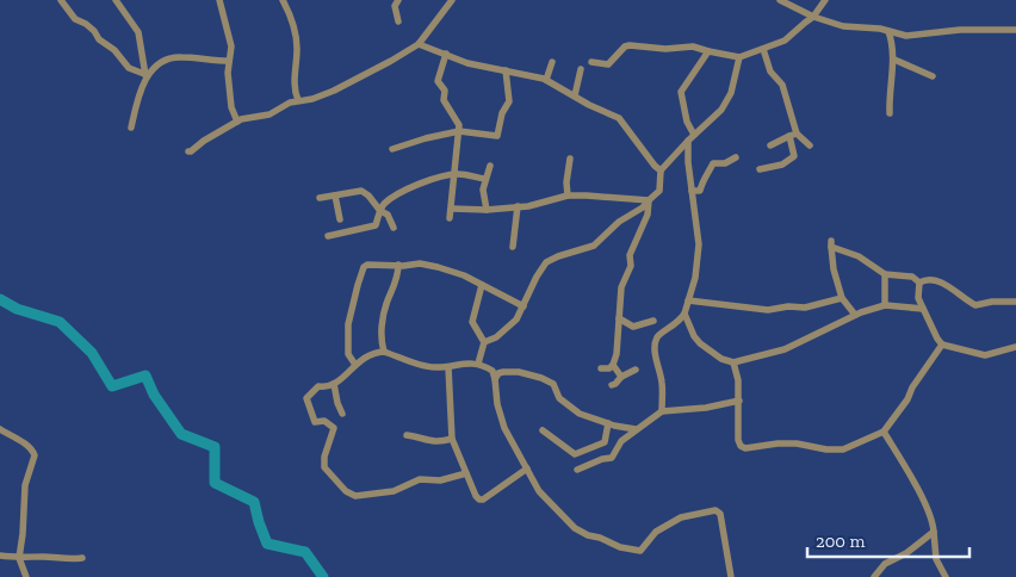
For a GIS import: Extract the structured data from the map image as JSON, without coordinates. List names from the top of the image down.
{
  "scale_bar": "200 m"
}
